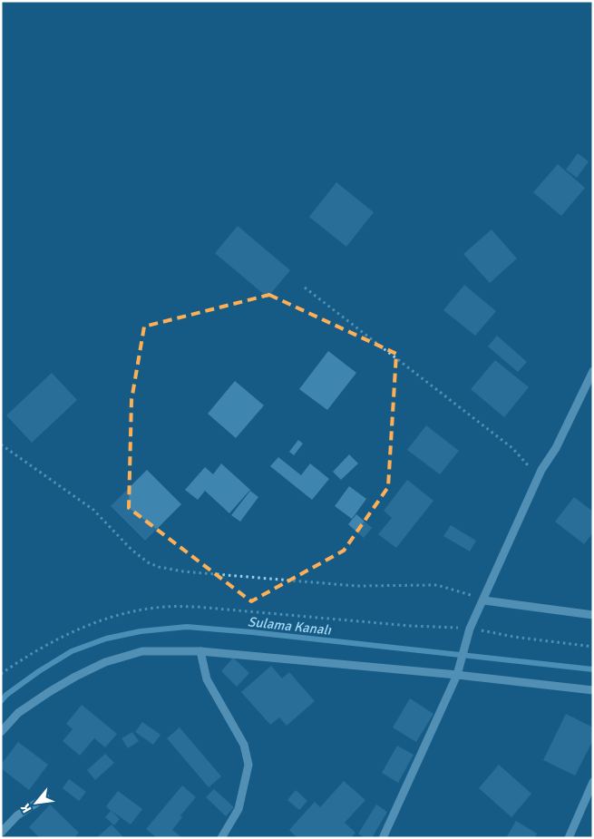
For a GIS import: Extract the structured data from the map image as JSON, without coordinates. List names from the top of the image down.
{
  "water": ["Sulama Kanalı"],
  "north": "bottom left"
}
